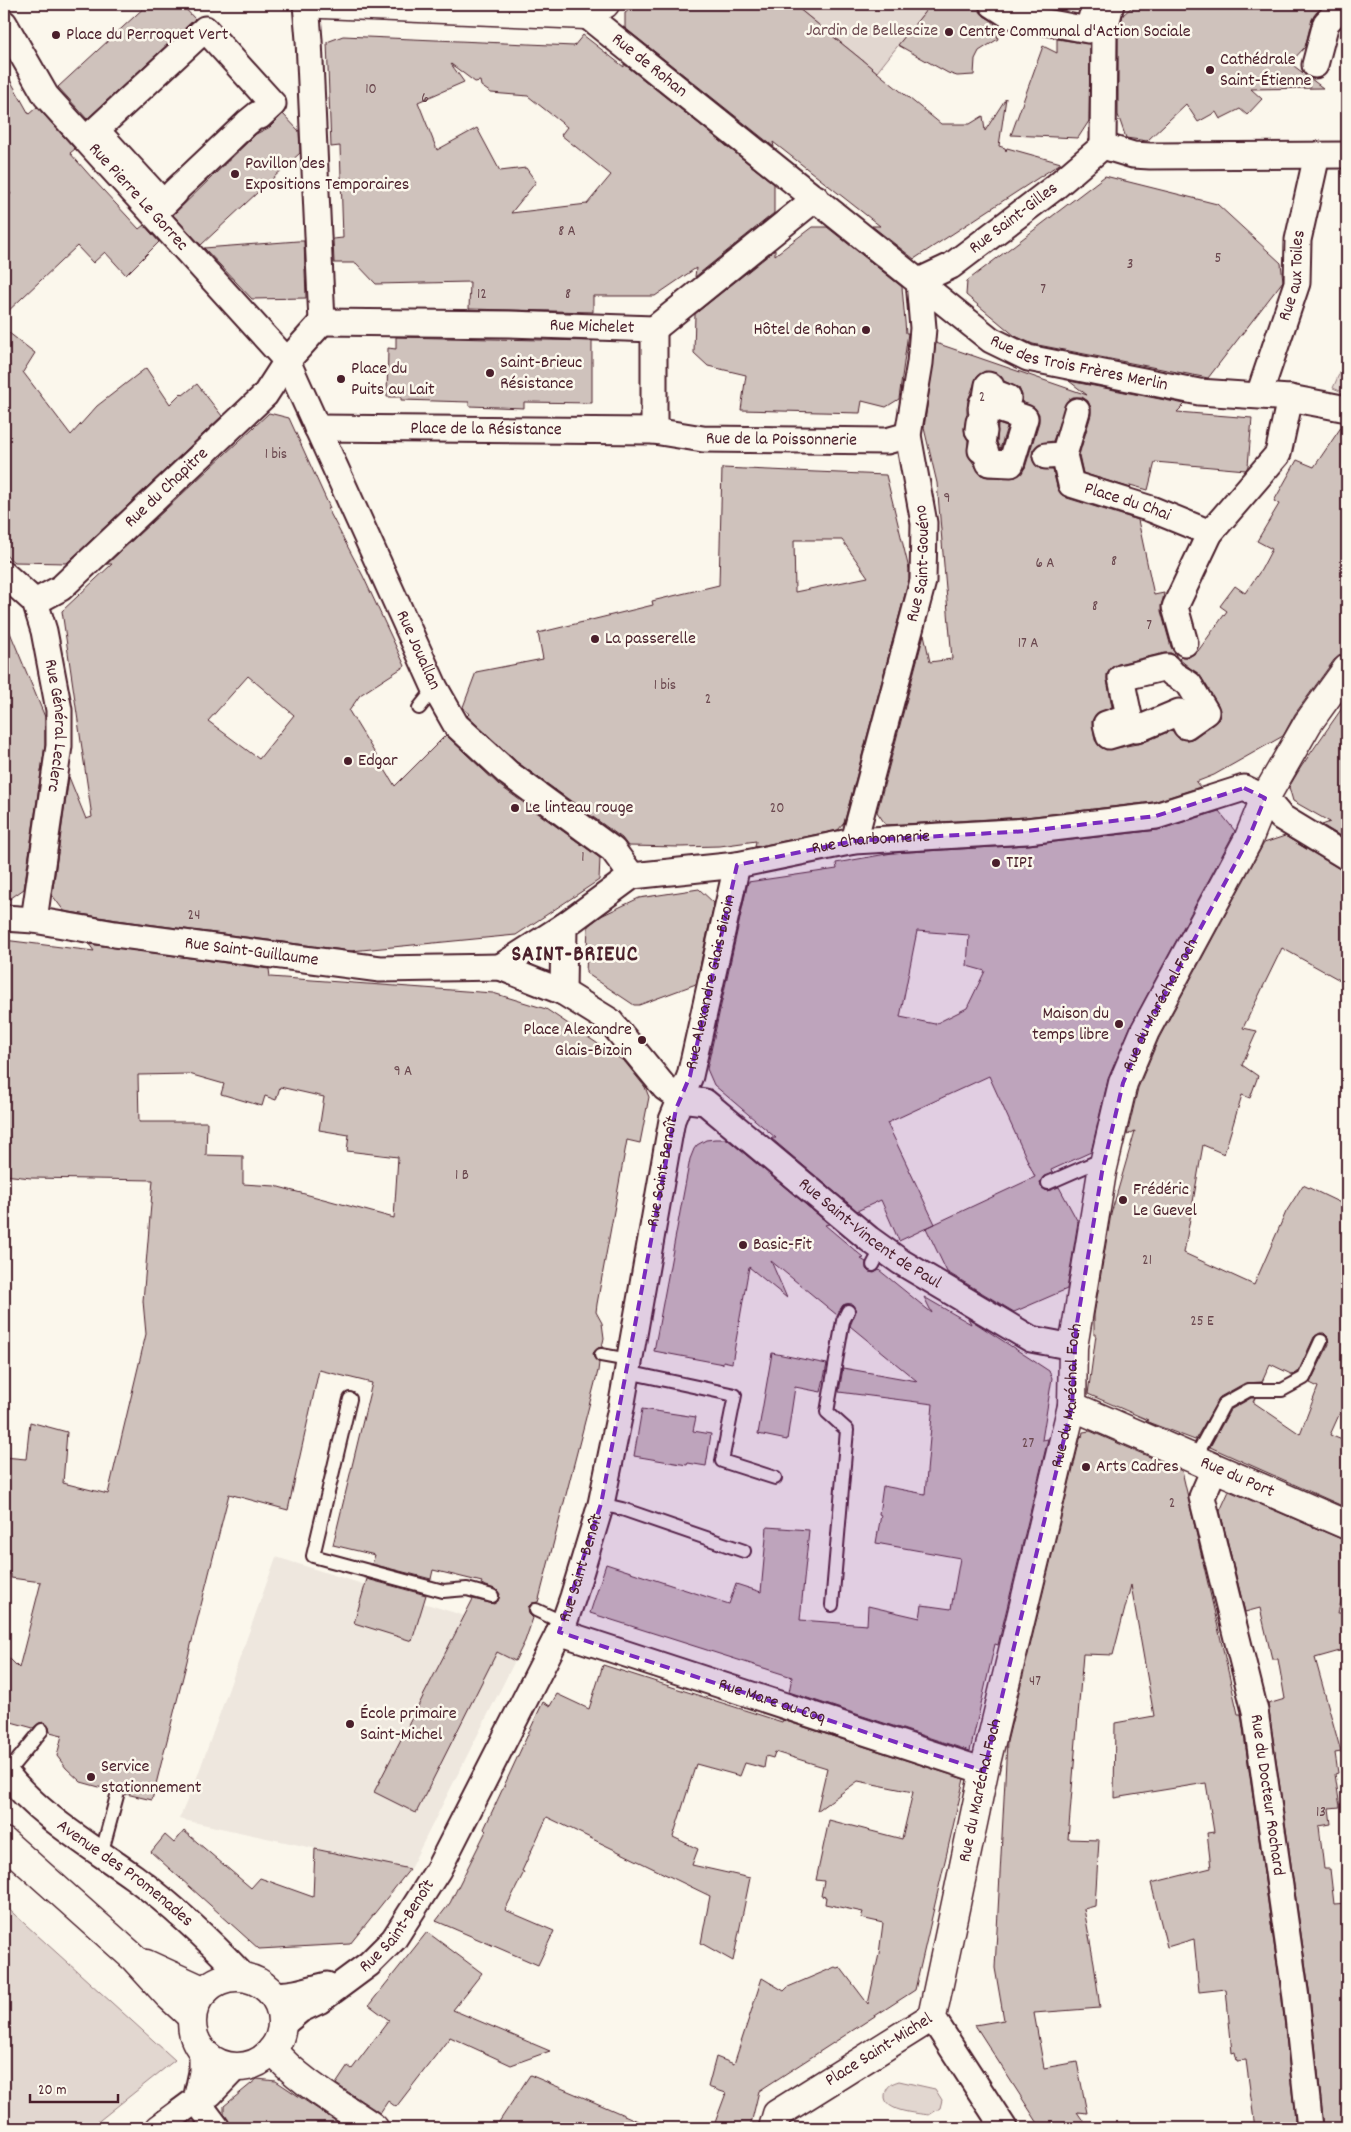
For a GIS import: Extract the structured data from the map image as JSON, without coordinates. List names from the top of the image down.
{
  "streets": {
    "street": [
      "Rue de Rohan",
      "Rue Pierre Le Gorrec",
      "Rue Saint-Gilles",
      "Rue aux Toiles",
      "Rue Michelet",
      "Rue des Trois Frères Merlin",
      "Place de la Résistance",
      "Rue de la Poissonnerie",
      "Rue du Chapitre",
      "Place du Chai",
      "Rue Saint-Gouéno",
      "Rue Jouallan",
      "Rue Général Leclerc",
      "Rue Charbonnerie",
      "Rue Saint-Guillaume",
      "Rue Alexandre Glais-Bizoin",
      "Rue du Maréchal Foch",
      "Rue Saint-Benoît",
      "Rue Saint-Vincent de Paul",
      "Rue du Port",
      "Rue Mare au Coq",
      "Rue du Docteur Rochard",
      "Avenue des Promenades",
      "Place Saint-Michel"
    ]
  },
  "crossings": [
    ["Rue de Rohan", "Rue Saint-Gilles"],
    ["Rue de Rohan", "Rue Michelet"],
    ["Rue de Rohan", "Rue des Trois Frères Merlin"],
    ["Rue de Rohan", "Rue Saint-Gouéno"],
    ["Rue Pierre Le Gorrec", "Rue du Chapitre"],
    ["Rue Pierre Le Gorrec", "Rue Jouallan"],
    ["Rue Saint-Gilles", "Rue des Trois Frères Merlin"],
    ["Rue Saint-Gilles", "Rue Saint-Gouéno"],
    ["Rue aux Toiles", "Rue des Trois Frères Merlin"],
    ["Rue des Trois Frères Merlin", "Rue Saint-Gouéno"],
    ["Place de la Résistance", "Rue de la Poissonnerie"],
    ["Place de la Résistance", "Rue Jouallan"],
    ["Rue de la Poissonnerie", "Rue Saint-Gouéno"],
    ["Rue du Chapitre", "Rue Jouallan"],
    ["Rue du Chapitre", "Rue Général Leclerc"],
    ["Rue Saint-Gouéno", "Rue Charbonnerie"],
    ["Rue Jouallan", "Rue Charbonnerie"],
    ["Rue Général Leclerc", "Rue Saint-Guillaume"],
    ["Rue Charbonnerie", "Rue Alexandre Glais-Bizoin"],
    ["Rue Charbonnerie", "Rue du Maréchal Foch"],
    ["Rue Alexandre Glais-Bizoin", "Rue Saint-Benoît"],
    ["Rue Alexandre Glais-Bizoin", "Rue Saint-Vincent de Paul"],
    ["Rue du Maréchal Foch", "Rue Saint-Vincent de Paul"],
    ["Rue du Maréchal Foch", "Rue du Port"],
    ["Rue du Maréchal Foch", "Rue Mare au Coq"],
    ["Rue du Maréchal Foch", "Place Saint-Michel"],
    ["Rue Saint-Benoît", "Rue Saint-Vincent de Paul"],
    ["Rue Saint-Benoît", "Rue Mare au Coq"],
    ["Rue Saint-Benoît", "Avenue des Promenades"],
    ["Rue du Port", "Rue du Docteur Rochard"]
  ],
  "districts": ["SAINT-BRIEUC"],
  "parks": ["Jardin de Bellescize"],
  "places": [
    "Centre Communal d'Action Sociale",
    "Place du Perroquet Vert",
    "Cathédrale Saint-Étienne",
    "Pavillon des Expositions Temporaires",
    "Hôtel de Rohan",
    "Saint-Brieuc Résistance",
    "Place du Puits au Lait",
    "La passerelle",
    "Edgar",
    "Le linteau rouge",
    "TIPI",
    "Maison du temps libre",
    "Place Alexandre Glais-Bizoin",
    "Frédéric Le Guevel",
    "Basic-Fit",
    "Arts Cadres",
    "École primaire Saint-Michel",
    "Service stationnement"
  ],
  "house_numbers": [
    "10",
    "6",
    "8 A",
    "5",
    "3",
    "7",
    "12",
    "8",
    "2",
    "1",
    "1 bis",
    "9",
    "8",
    "6 A",
    "8",
    "7",
    "17 A",
    "1 bis",
    "2",
    "20",
    "1",
    "24",
    "9 A",
    "1 B",
    "21",
    "25 E",
    "27",
    "2",
    "47",
    "13"
  ],
  "scale_bar": "20 m"
}
